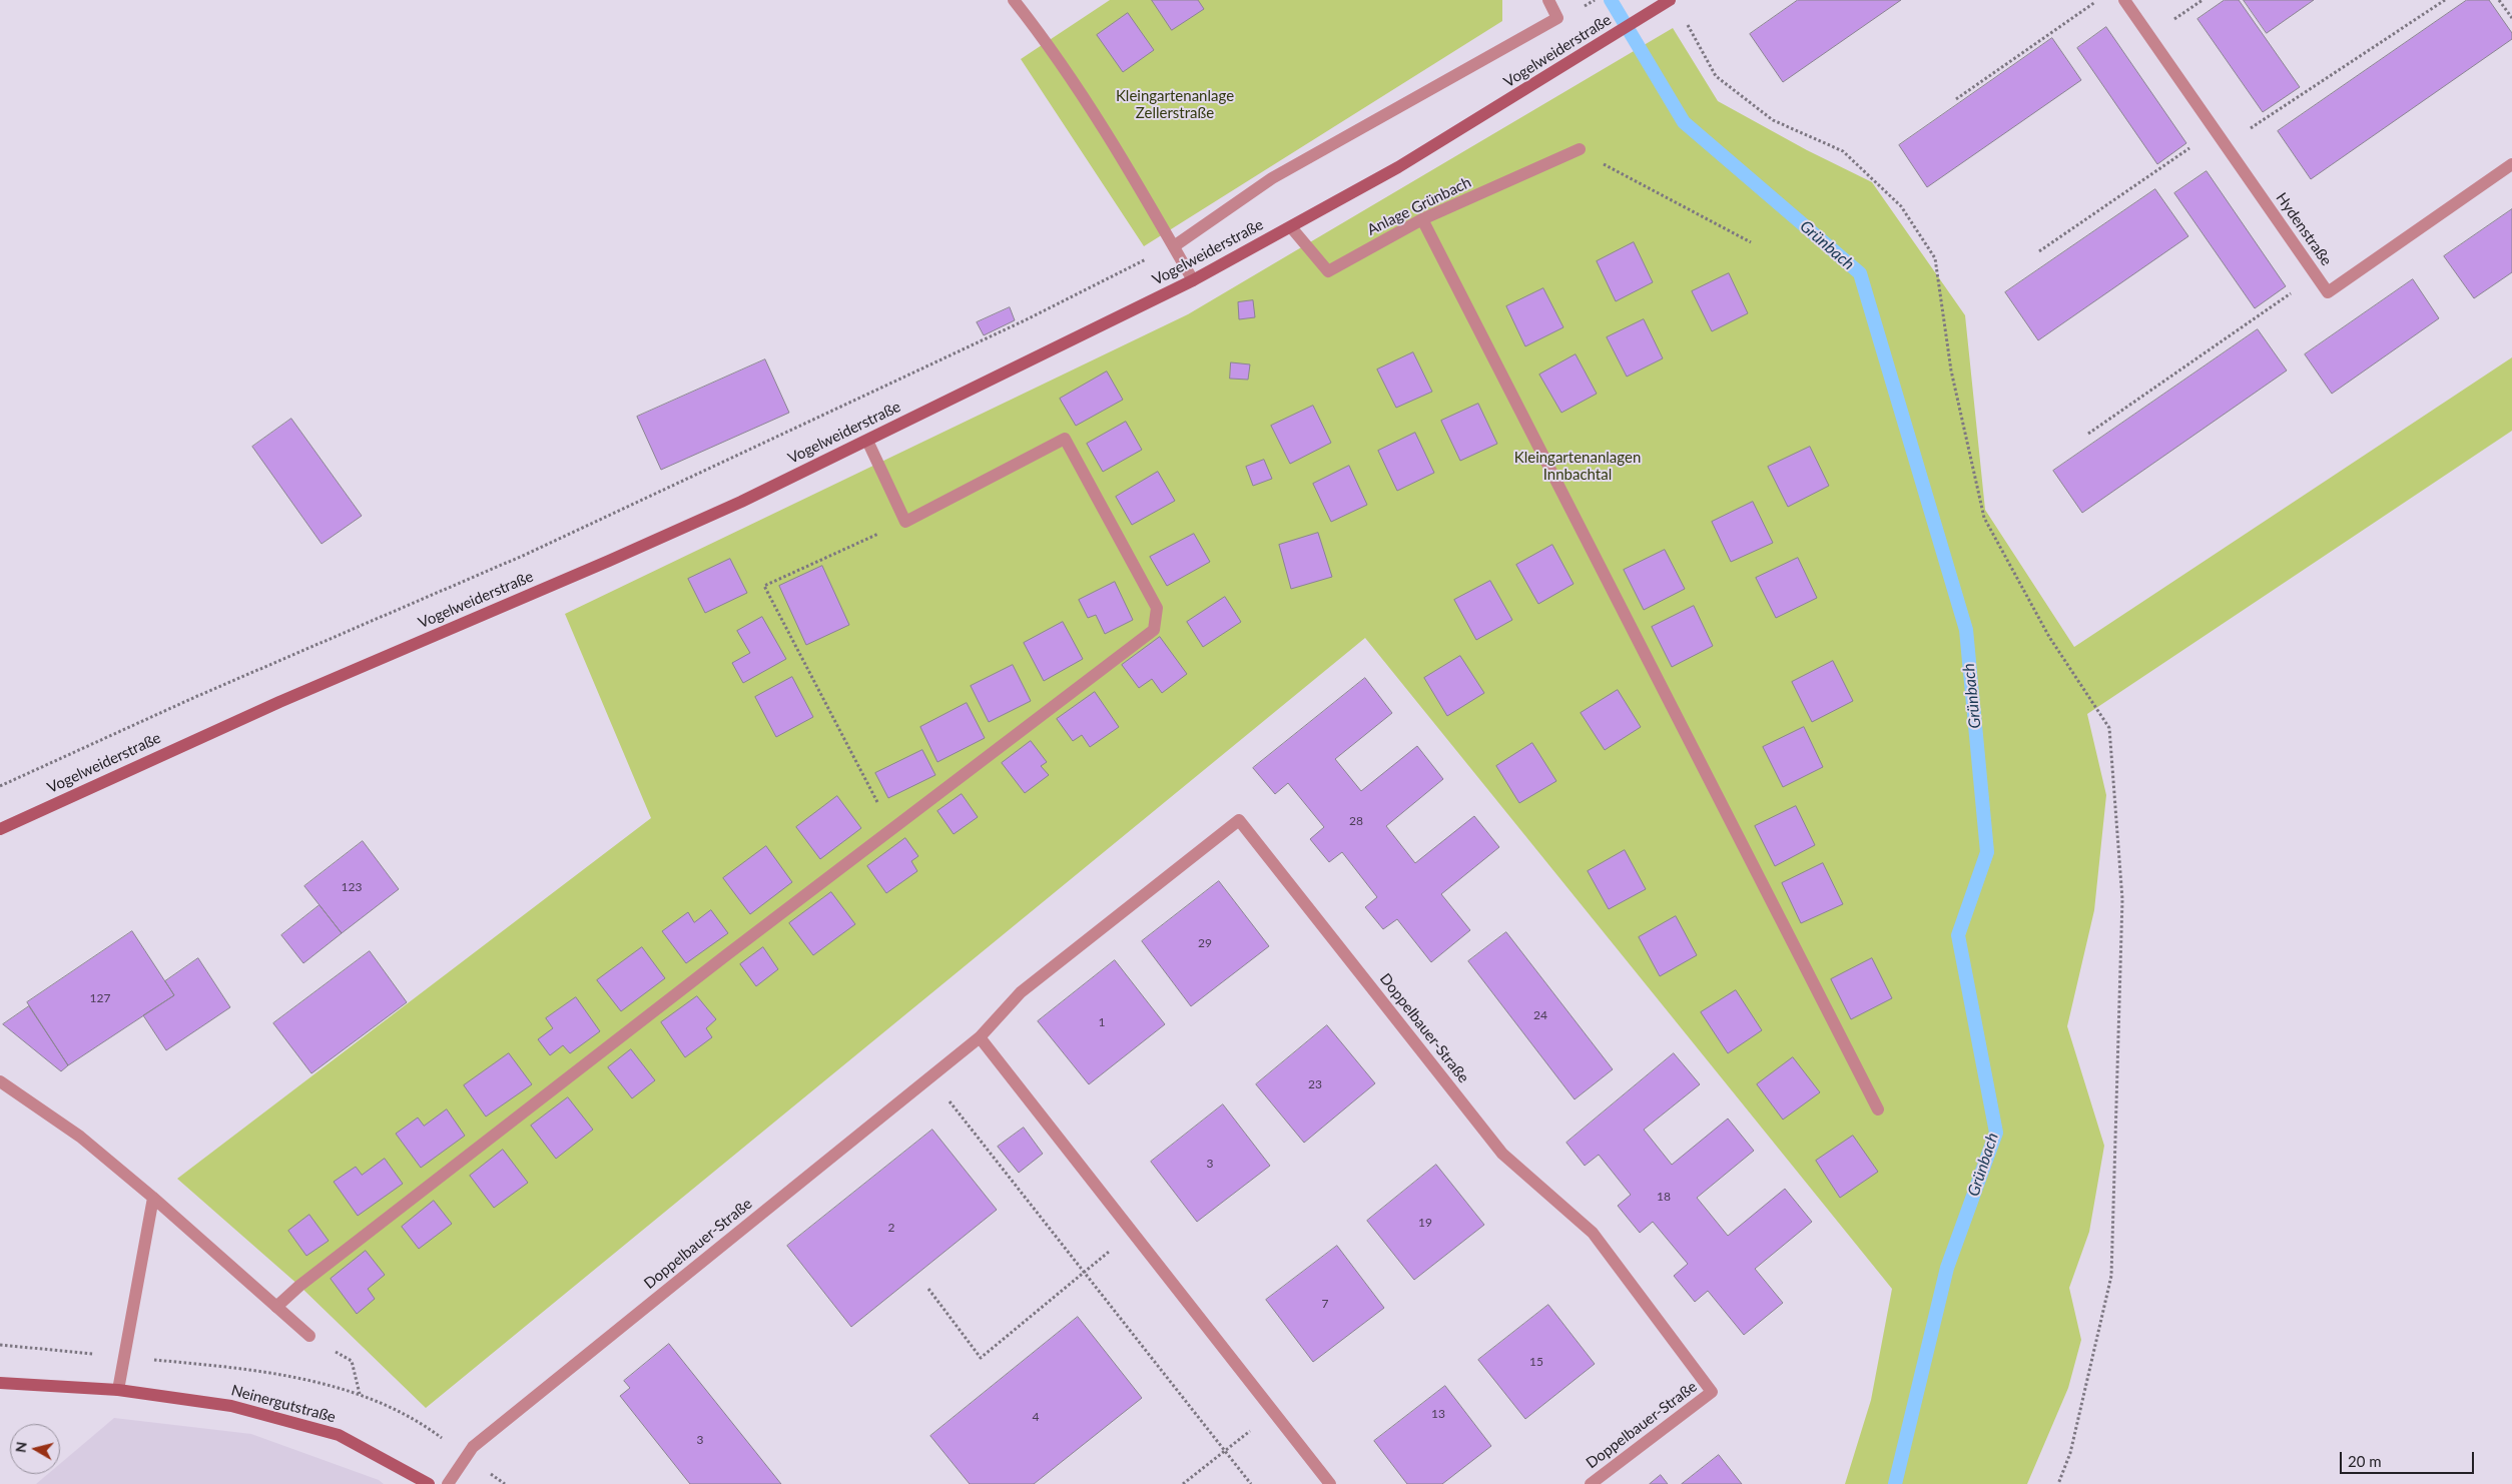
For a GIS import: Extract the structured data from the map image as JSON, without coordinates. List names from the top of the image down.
{
  "streets": {
    "main road": ["Vogelweiderstraße", "Neinergutstraße"],
    "street": ["Anlage Grünbach", "Hydenstraße", "Doppelbauer-Straße"]
  },
  "crossings": [
    ["Vogelweiderstraße", "Anlage Grünbach"]
  ],
  "water": ["Grünbach"],
  "parks": ["Kleingartenanlage Zellerstraße", "Kleingartenanlagen Innbachtal"],
  "house_numbers": [
    "28",
    "123",
    "29",
    "127",
    "24",
    "1",
    "23",
    "3",
    "18",
    "19",
    "2",
    "7",
    "15",
    "13",
    "4",
    "3"
  ],
  "scale_bar": "20 m",
  "north": "left"
}
